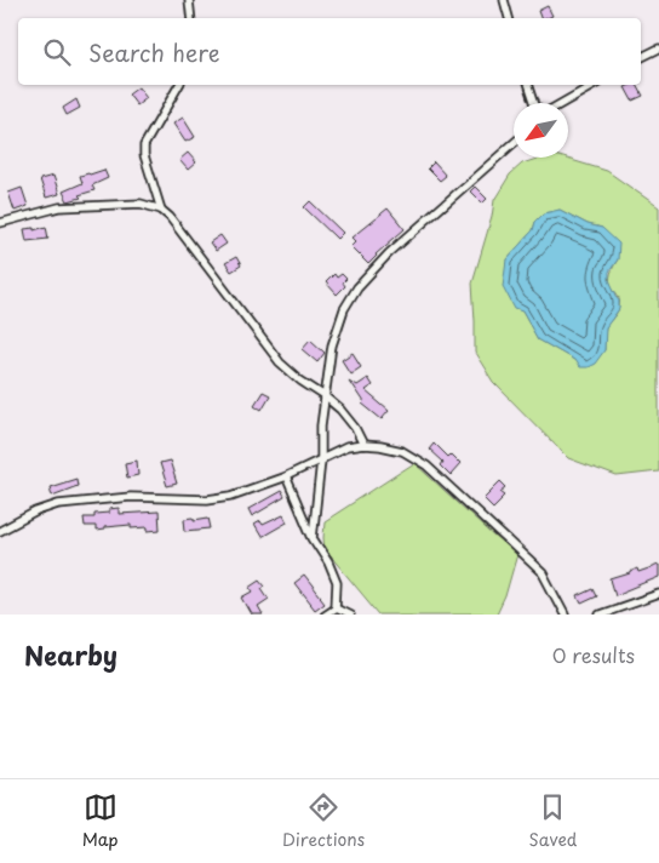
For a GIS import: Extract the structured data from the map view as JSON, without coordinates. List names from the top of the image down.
{
  "north": "bottom left",
  "page": {
    "search": "Search here",
    "heading": ["Nearby", "0 results"],
    "nav": ["Map", "Directions", "Saved"]
  }
}
